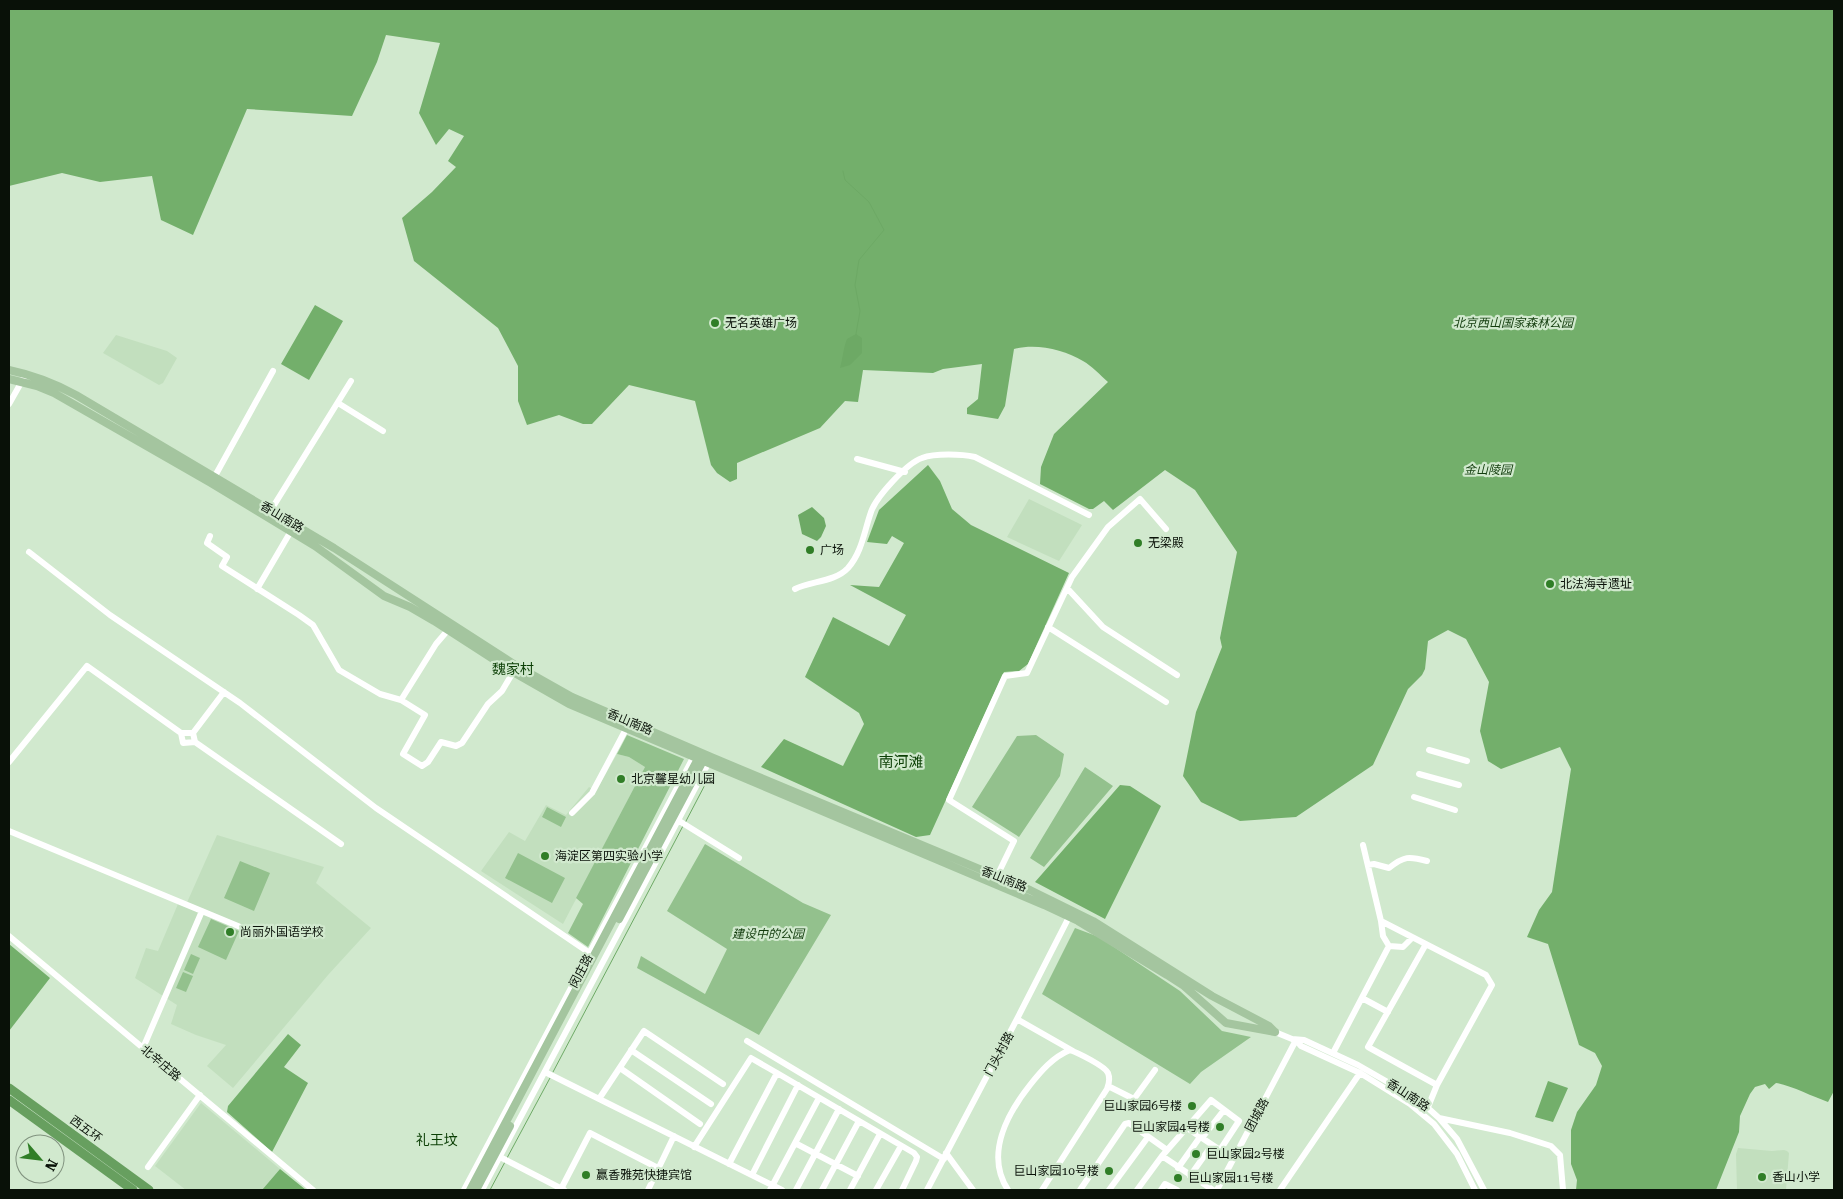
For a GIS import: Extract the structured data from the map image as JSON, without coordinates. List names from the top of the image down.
{
  "streets": {
    "highway": ["西五环"],
    "main road": ["香山南路", "闵庄路"],
    "street": ["门头村路", "北辛庄路", "团城路"]
  },
  "crossings": [
    ["香山南路", "闵庄路"],
    ["香山南路", "门头村路"],
    ["香山南路", "团城路"]
  ],
  "districts": ["魏家村", "南河滩", "礼王坟"],
  "parks": ["北京西山国家森林公园", "金山陵园", "建设中的公园"],
  "places": [
    "无名英雄广场",
    "无梁殿",
    "广场",
    "北法海寺遗址",
    "北京馨星幼儿园",
    "海淀区第四实验小学",
    "尚丽外国语学校",
    "巨山家园6号楼",
    "巨山家园4号楼",
    "巨山家园2号楼",
    "巨山家园10号楼",
    "赢香雅苑快捷宾馆",
    "香山小学",
    "巨山家园11号楼"
  ],
  "north": "bottom right"
}
